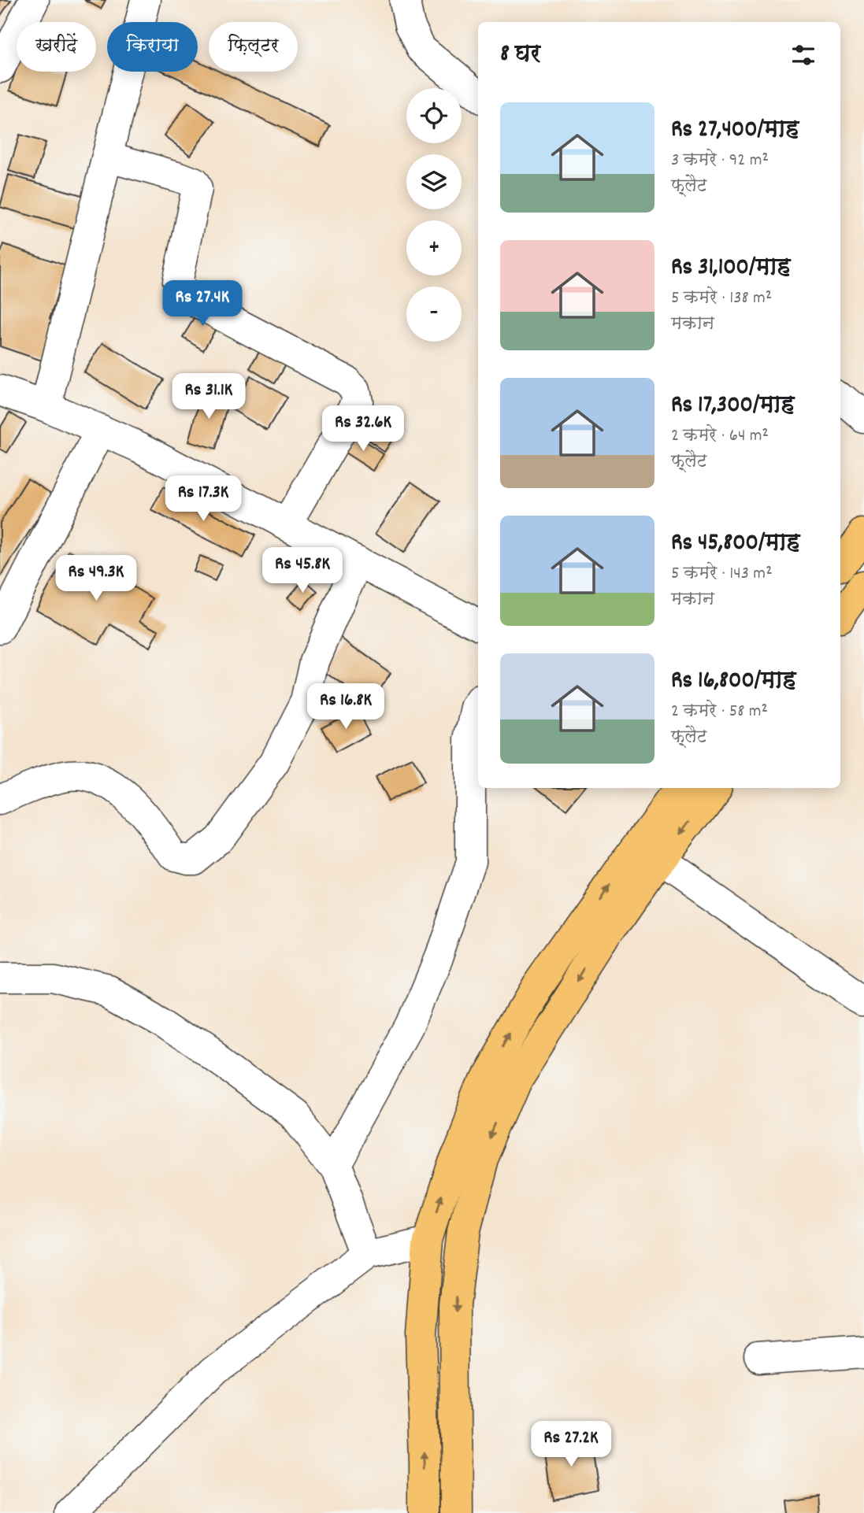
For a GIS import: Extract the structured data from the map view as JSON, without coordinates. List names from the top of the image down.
{
  "page": {
    "chip": ["खरीदें", "किराया", "फ़िल्टर"],
    "heading": "8 घर",
    "map_buttons": ["+", "−"],
    "list": [
      {
        "name": "Rs 27,400/माह",
        "note": "3 कमरे · 92 m² · फ़्लैट"
      },
      {
        "name": "Rs 31,100/माह",
        "note": "5 कमरे · 138 m² · मकान"
      },
      {
        "name": "Rs 17,300/माह",
        "note": "2 कमरे · 64 m² · फ़्लैट"
      },
      {
        "name": "Rs 45,800/माह",
        "note": "5 कमरे · 143 m² · मकान"
      },
      {
        "name": "Rs 16,800/माह",
        "note": "2 कमरे · 58 m² · फ़्लैट"
      }
    ],
    "price": [
      "Rs 27.4K",
      "Rs 31.1K",
      "Rs 32.6K",
      "Rs 17.3K",
      "Rs 45.8K",
      "Rs 49.3K",
      "Rs 16.8K",
      "Rs 27.2K"
    ]
  }
}
